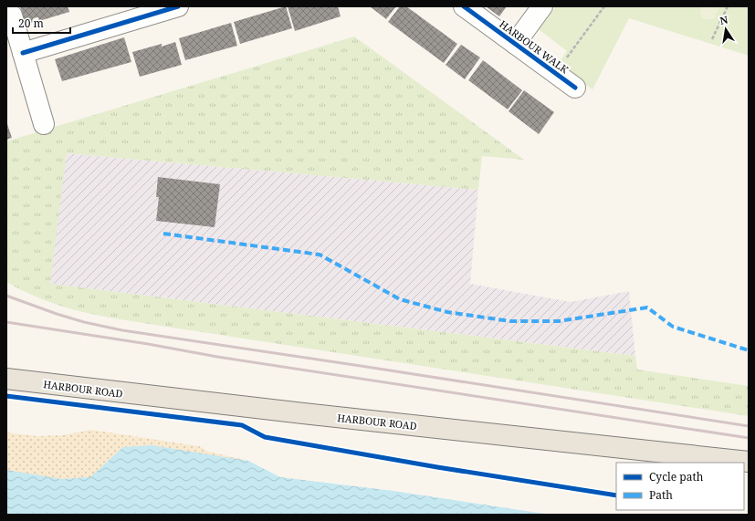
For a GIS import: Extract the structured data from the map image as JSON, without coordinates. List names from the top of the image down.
{
  "streets": {
    "main road": ["HARBOUR ROAD"],
    "street": ["HARBOUR WALK"]
  },
  "legend": ["Cycle path", "Path"],
  "scale_bar": "20 m",
  "north": "top"
}
